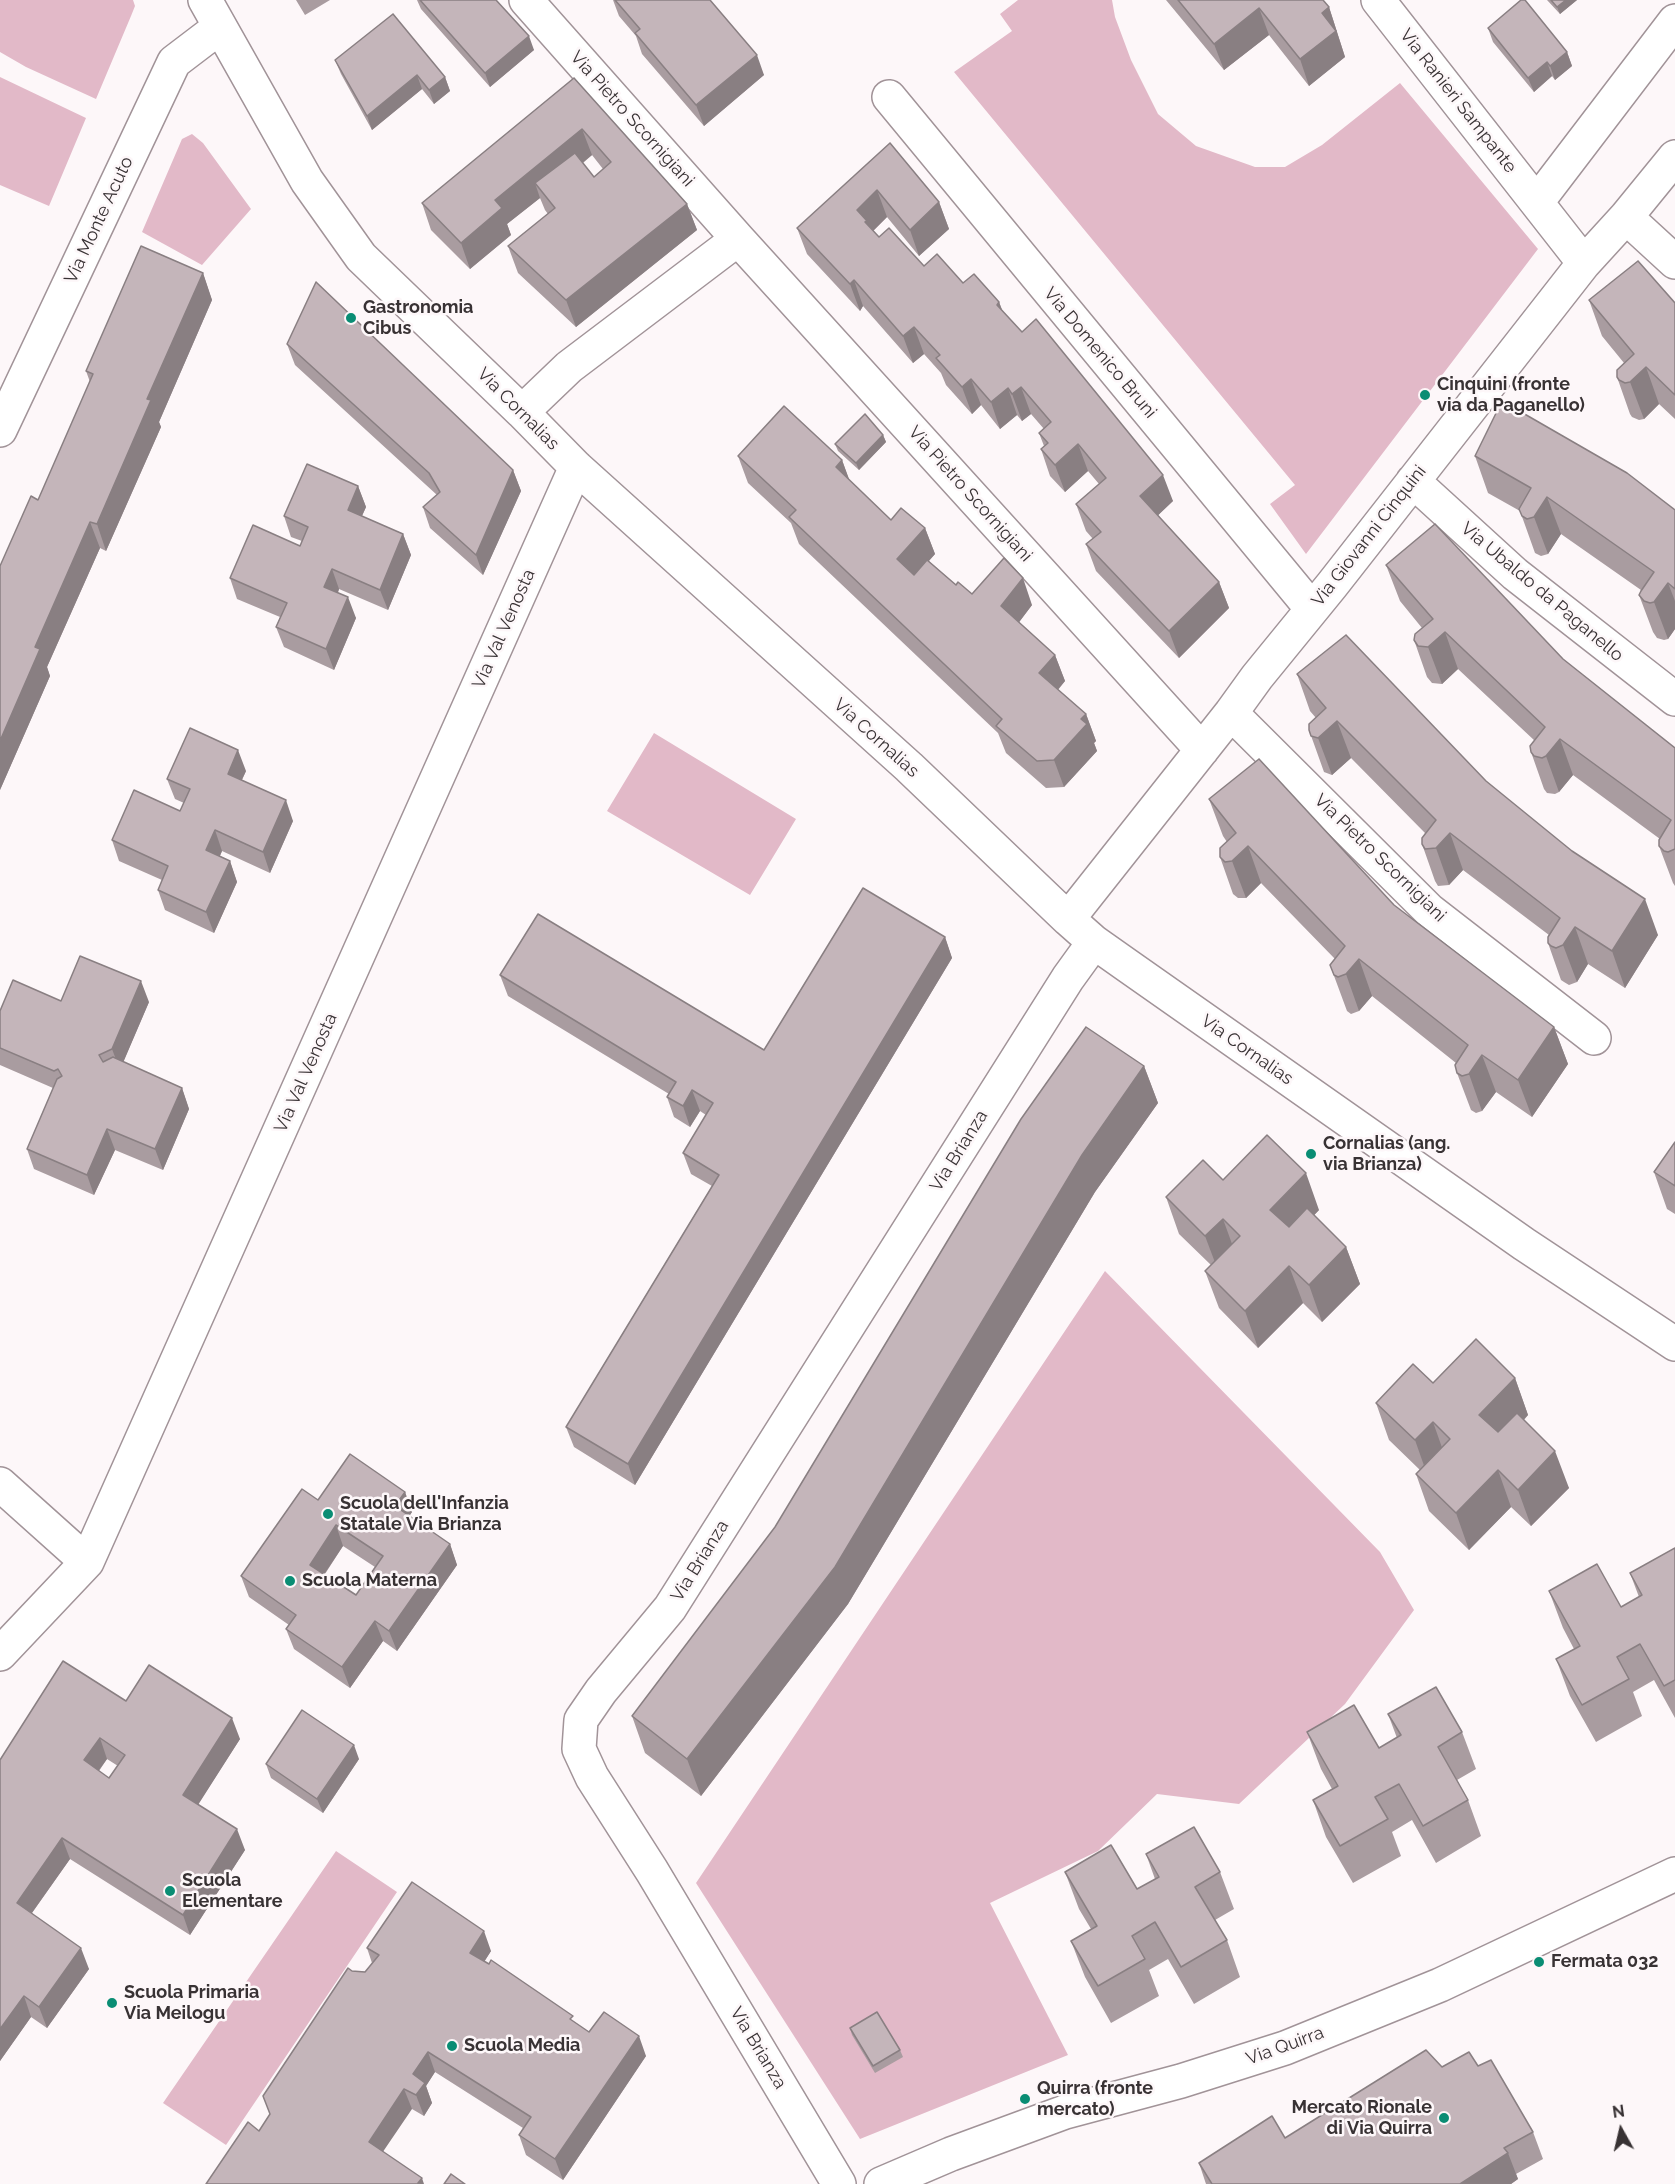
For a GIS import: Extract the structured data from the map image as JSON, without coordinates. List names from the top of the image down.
{
  "streets": {
    "street": [
      "Via Ranieri Sampante",
      "Via Pietro Scornigiani",
      "Via Monte Acuto",
      "Via Domenico Bruni",
      "Via Cornalias",
      "Via Giovanni Cinquini",
      "Via Ubaldo da Paganello",
      "Via Val Venosta",
      "Via Brianza",
      "Via Quirra"
    ]
  },
  "crossings": [
    ["Via Ranieri Sampante", "Via Giovanni Cinquini"],
    ["Via Pietro Scornigiani", "Via Giovanni Cinquini"],
    ["Via Monte Acuto", "Via Cornalias"],
    ["Via Domenico Bruni", "Via Giovanni Cinquini"],
    ["Via Cornalias", "Via Giovanni Cinquini"],
    ["Via Cornalias", "Via Val Venosta"],
    ["Via Cornalias", "Via Brianza"],
    ["Via Giovanni Cinquini", "Via Ubaldo da Paganello"]
  ],
  "places": [
    "Gastronomia Cibus",
    "Cinquini (fronte via da Paganello)",
    "Cornalias (ang. via Brianza)",
    "Scuola dell'Infanzia Statale Via Brianza",
    "Scuola Materna",
    "Scuola Elementare",
    "Fermata 032",
    "Scuola Primaria Via Meilogu",
    "Scuola Media",
    "Quirra (fronte mercato)",
    "Mercato Rionale di Via Quirra"
  ],
  "north": "top"
}
